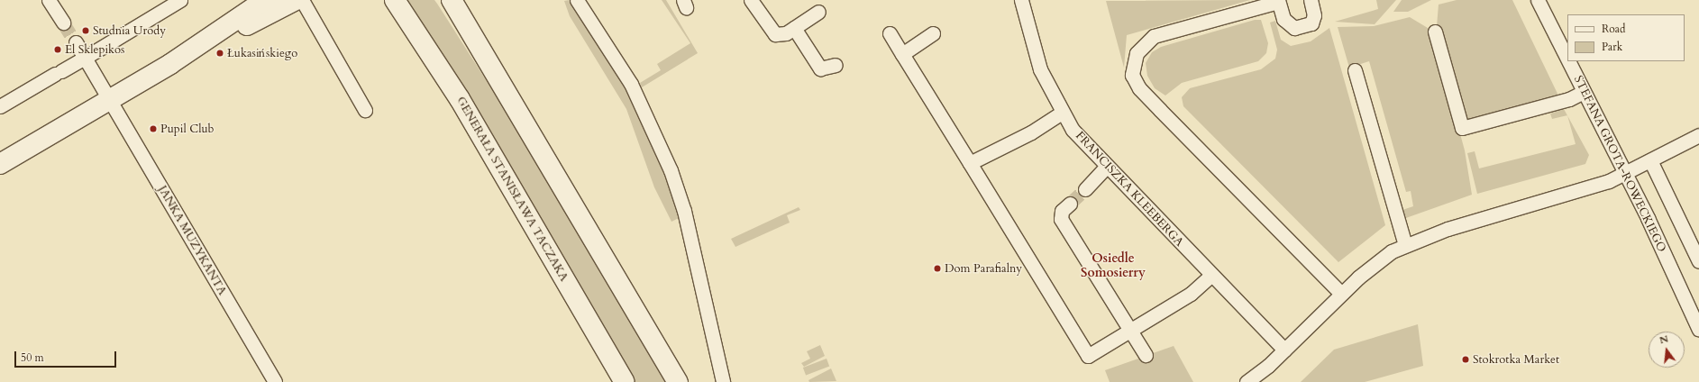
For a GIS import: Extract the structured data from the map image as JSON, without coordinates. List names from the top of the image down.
{
  "streets": {
    "main road": ["GENERAŁA STANISŁAWA TACZAKA"],
    "street": ["STEFANA GROTA-ROWECKIEGO", "FRANCISZKA KLEEBERGA", "JANKA MUZYKANTA"]
  },
  "districts": ["Osiedle Somosierry"],
  "places": [
    "Studnia Urody",
    "El Sklepikos",
    "Łukasińskiego",
    "Pupil Club",
    "Dom Parafialny",
    "Stokrotka Market"
  ],
  "legend": ["Road", "Park"],
  "scale_bar": "50 m",
  "north": "top"
}
